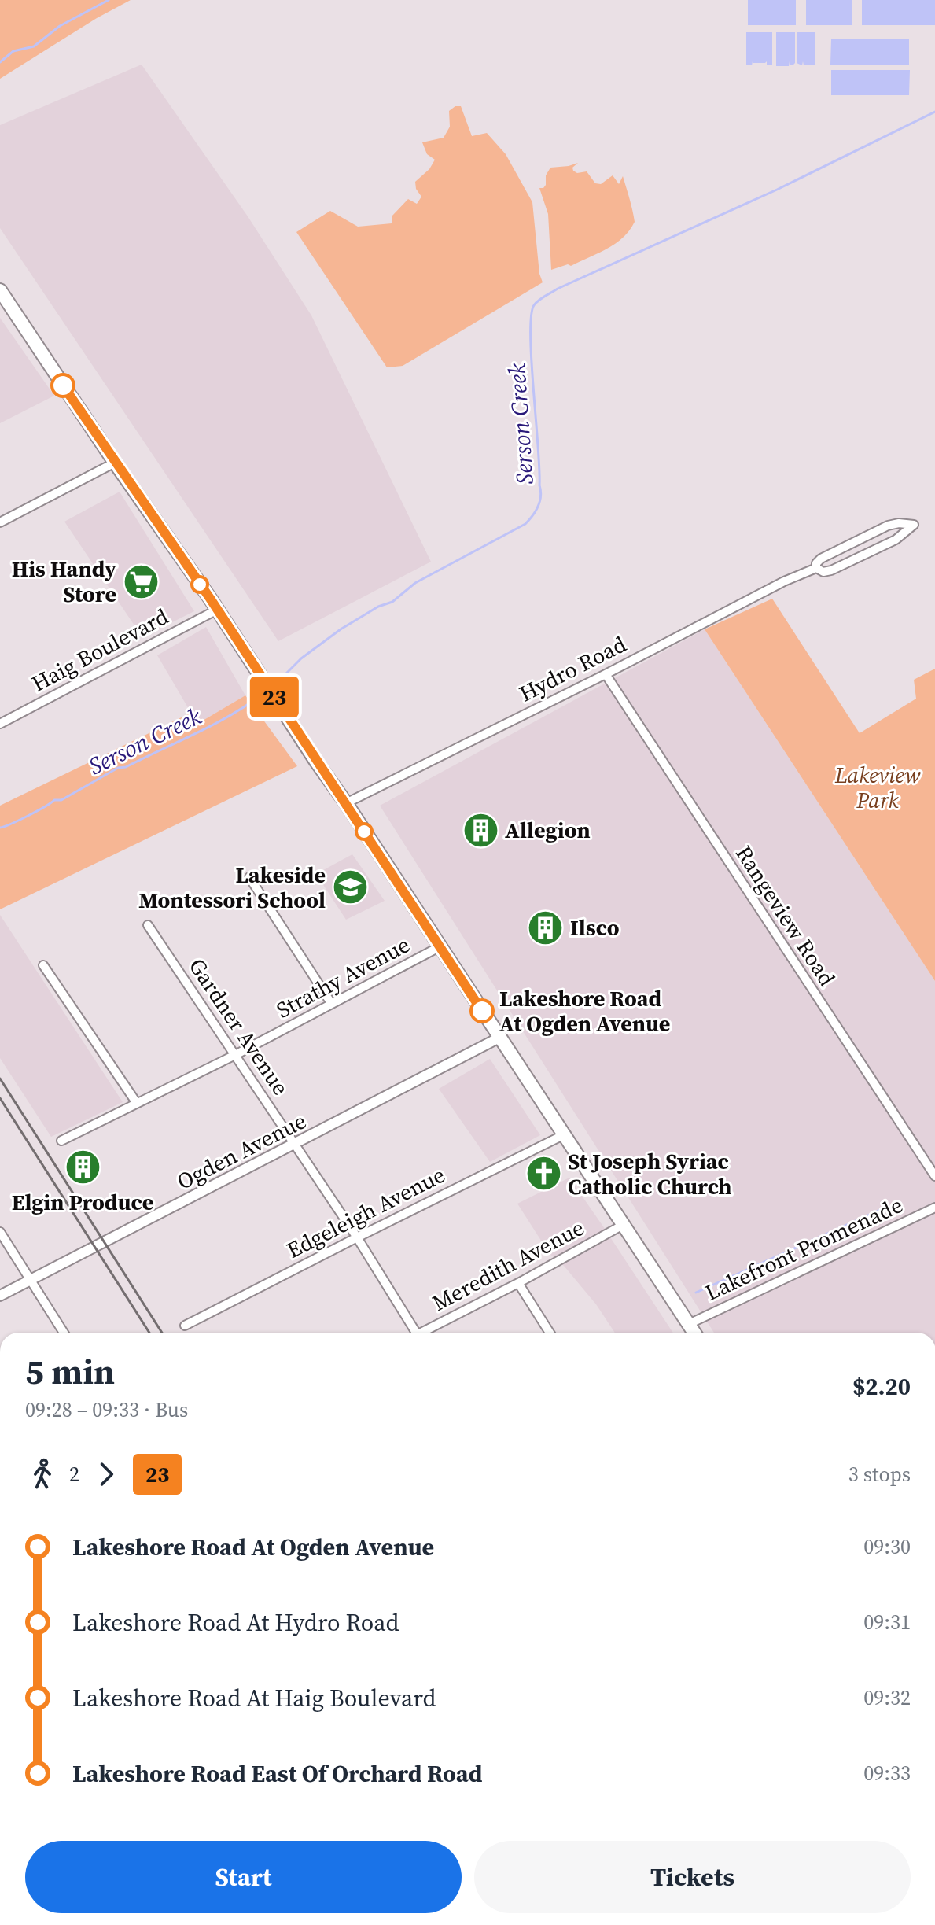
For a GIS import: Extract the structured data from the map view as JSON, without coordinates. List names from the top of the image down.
{
  "streets": {
    "street": [
      "Haig Boulevard",
      "Hydro Road",
      "Rangeview Road",
      "Strathy Avenue",
      "Gardner Avenue",
      "Ogden Avenue",
      "Edgeleigh Avenue",
      "Lakefront Promenade",
      "Meredith Avenue"
    ]
  },
  "crossings": [
    ["Hydro Road", "Rangeview Road"],
    ["Strathy Avenue", "Gardner Avenue"],
    ["Gardner Avenue", "Ogden Avenue"],
    ["Gardner Avenue", "Edgeleigh Avenue"]
  ],
  "water": ["Serson Creek"],
  "parks": ["Lakeview Park"],
  "places": {
    "supermarket": ["His Handy Store"],
    "building": ["Allegion", "Ilsco", "Elgin Produce"],
    "school or university": ["Lakeside Montessori School"],
    "other": ["Lakeshore Road At Ogden Avenue"],
    "church": ["St Joseph Syriac Catholic Church"]
  },
  "lines": ["bus line 23"],
  "page": {
    "on_map": "23",
    "heading": ["5 min", "09:28 – 09:33 · Bus", "$2.20"],
    "legs": ["2", "23", "3 stops"],
    "list": [
      {
        "name": "Lakeshore Road At Ogden Avenue",
        "value": "09:30"
      },
      {
        "name": "Lakeshore Road At Hydro Road",
        "value": "09:31"
      },
      {
        "name": "Lakeshore Road At Haig Boulevard",
        "value": "09:32"
      },
      {
        "name": "Lakeshore Road East Of Orchard Road",
        "value": "09:33"
      }
    ],
    "buttons": ["Start", "Tickets"]
  }
}
